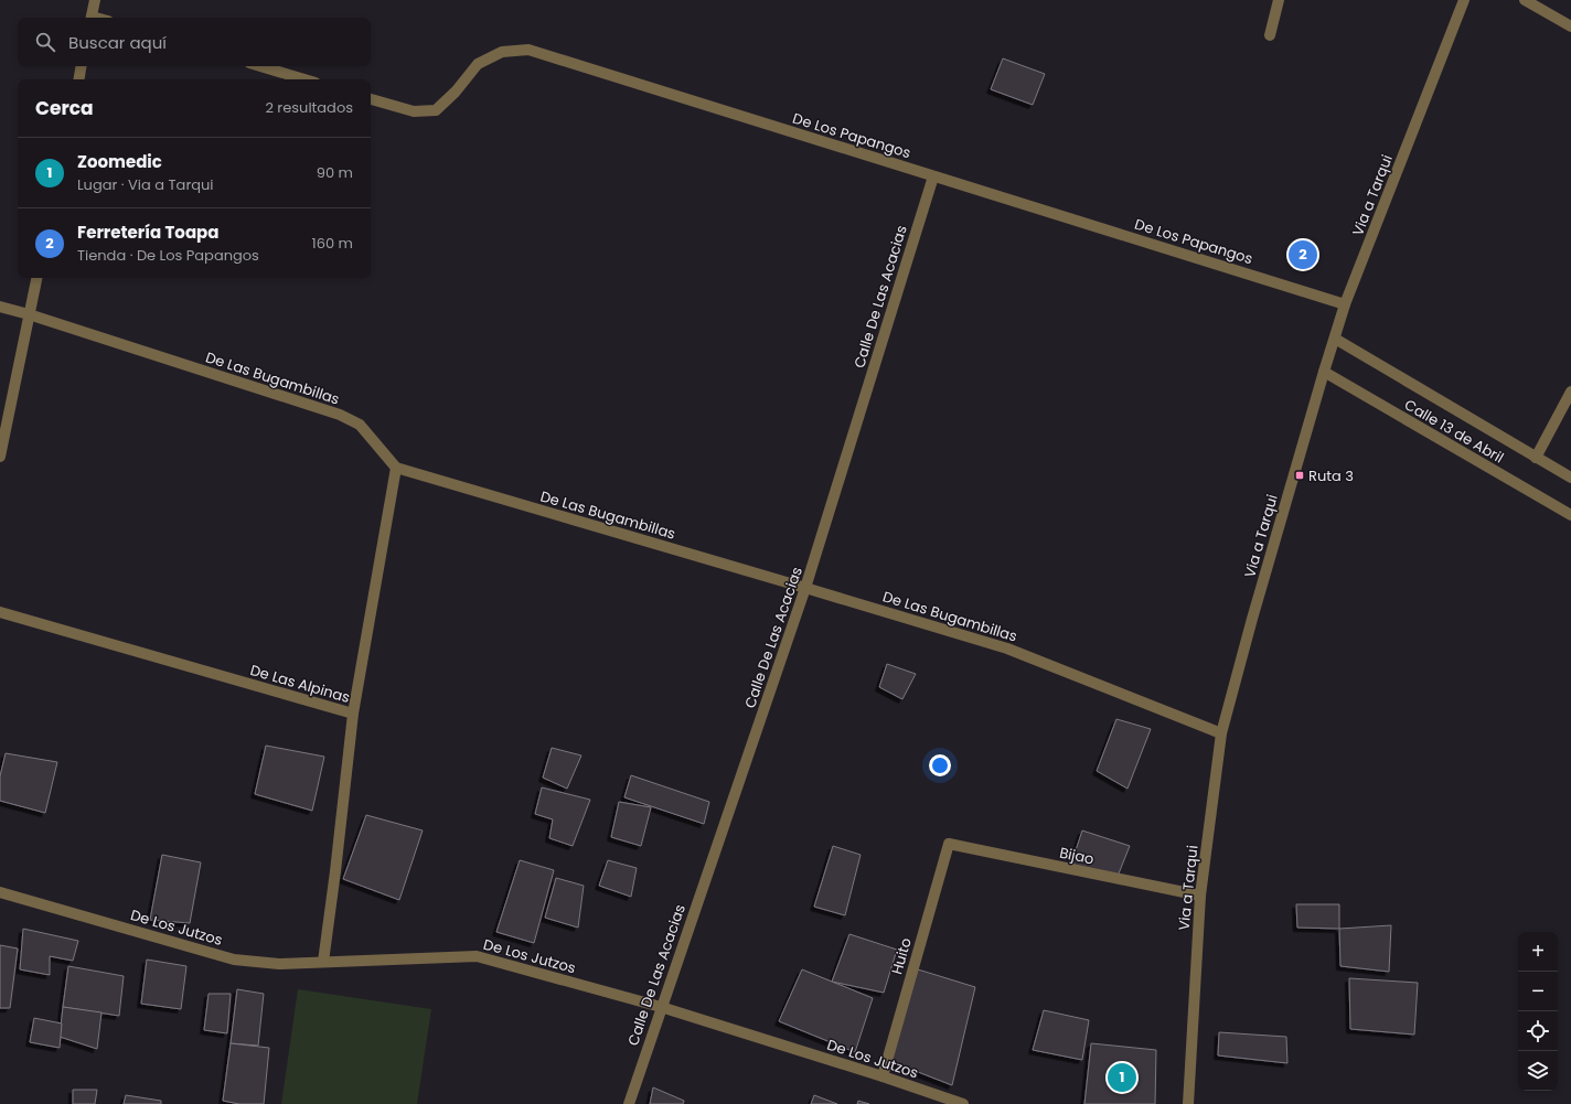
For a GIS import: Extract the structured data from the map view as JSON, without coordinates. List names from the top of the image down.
{
  "streets": {
    "street": [
      "De Los Papangos",
      "Via a Tarqui",
      "Calle De Las Acacias",
      "De Las Bugambillas",
      "Calle 13 de Abril",
      "De Las Alpinas",
      "Bijao",
      "De Los Jutzos",
      "Huito"
    ]
  },
  "crossings": [
    ["De Los Papangos", "Via a Tarqui"],
    ["De Los Papangos", "Calle De Las Acacias"],
    ["Via a Tarqui", "De Las Bugambillas"],
    ["Via a Tarqui", "Calle 13 de Abril"],
    ["Via a Tarqui", "Bijao"],
    ["Calle De Las Acacias", "De Las Bugambillas"],
    ["Calle De Las Acacias", "De Los Jutzos"],
    ["De Las Alpinas", "De Los Jutzos"],
    ["Bijao", "Huito"],
    ["De Los Jutzos", "Huito"]
  ],
  "places": {
    "transit": ["Ruta 3"]
  },
  "page": {
    "search": "Buscar aquí",
    "heading": ["Cerca", "2 resultados"],
    "list": [
      {
        "mark": "1",
        "name": "Zoomedic",
        "note": "Lugar · Via a Tarqui",
        "value": "90 m"
      },
      {
        "mark": "2",
        "name": "Ferretería Toapa",
        "note": "Tienda · De Los Papangos",
        "value": "160 m"
      }
    ],
    "pins": ["2", "1"],
    "map_buttons": ["+", "−"]
  }
}
